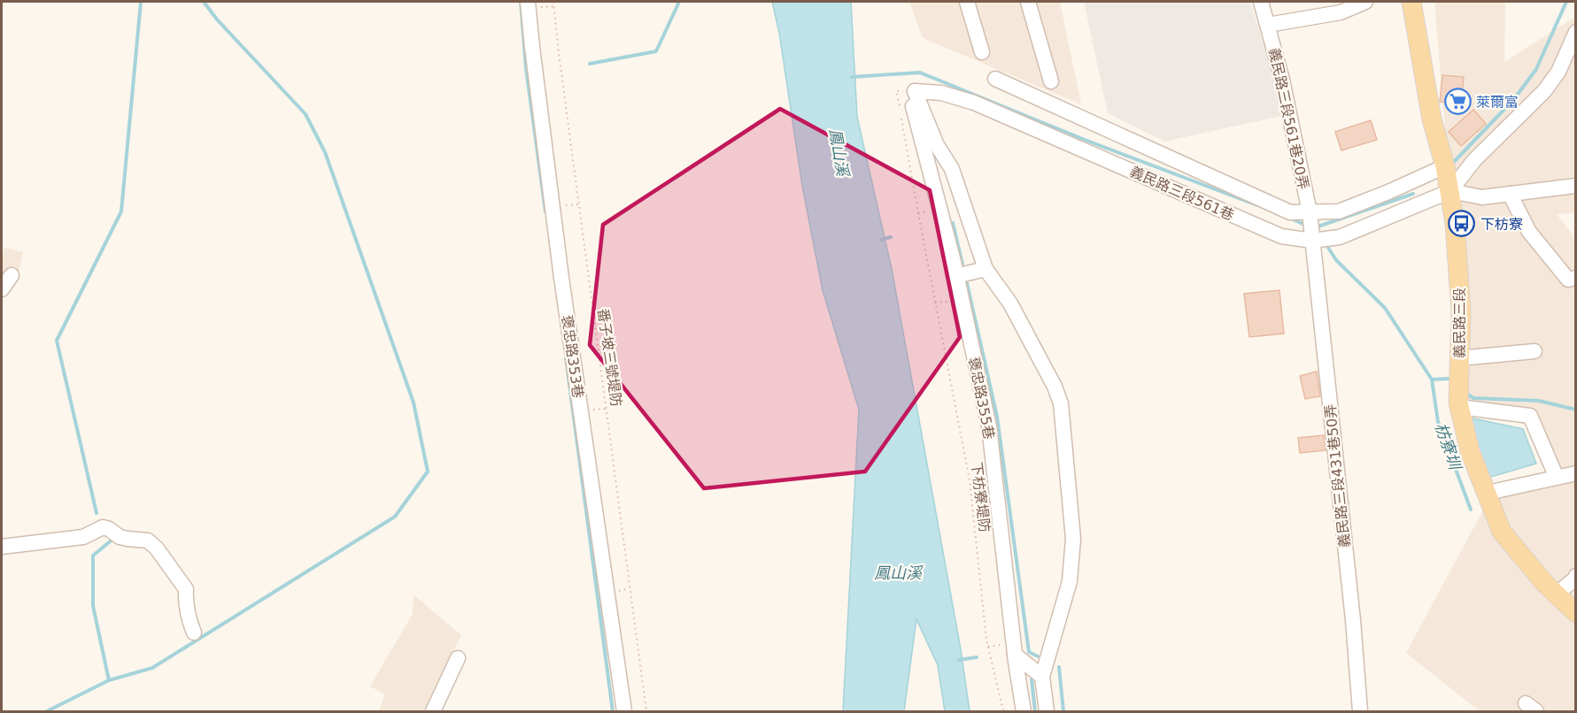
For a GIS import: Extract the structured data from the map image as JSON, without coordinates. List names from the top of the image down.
{
  "streets": {
    "main road": ["義民路三段"],
    "street": [
      "義民路三段561巷20弄",
      "義民路三段561巷",
      "褒忠路353巷",
      "褒忠路355巷",
      "義民路三段431巷50弄"
    ],
    "path": ["番子坡三號堤防", "下枋寮堤防"]
  },
  "crossings": [
    ["義民路三段561巷20弄", "義民路三段561巷"],
    ["義民路三段561巷20弄", "義民路三段431巷50弄"],
    ["義民路三段561巷", "義民路三段"],
    ["義民路三段561巷", "褒忠路355巷"],
    ["義民路三段561巷", "義民路三段431巷50弄"]
  ],
  "water": ["鳳山溪", "枋寮圳"],
  "places": {
    "supermarket": ["萊爾富"],
    "bus stop": ["下枋寮"]
  }
}
